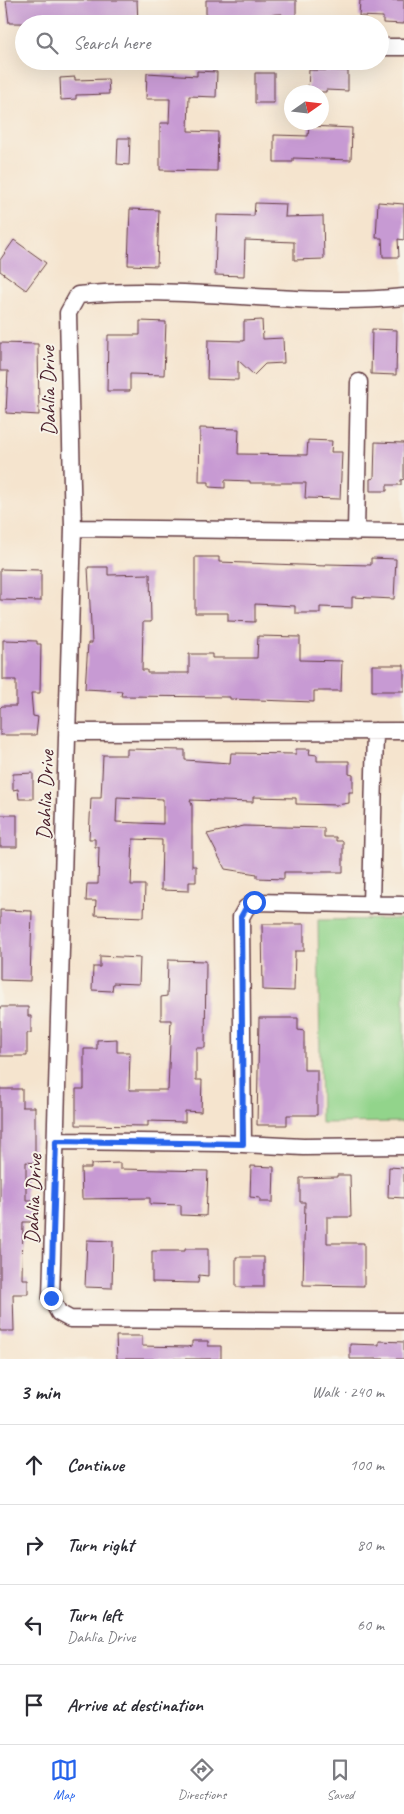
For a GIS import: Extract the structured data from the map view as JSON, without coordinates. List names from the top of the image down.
{
  "streets": {
    "street": ["Dahlia Drive"]
  },
  "north": "right",
  "page": {
    "search": "Search here",
    "heading": ["3 min", "Walk · 240 m"],
    "list": [
      ["Continue", "100 m"],
      ["Turn right", "80 m"],
      ["Turn left", "Dahlia Drive", "60 m"],
      "Arrive at destination"
    ],
    "nav": ["Map", "Directions", "Saved"]
  }
}
